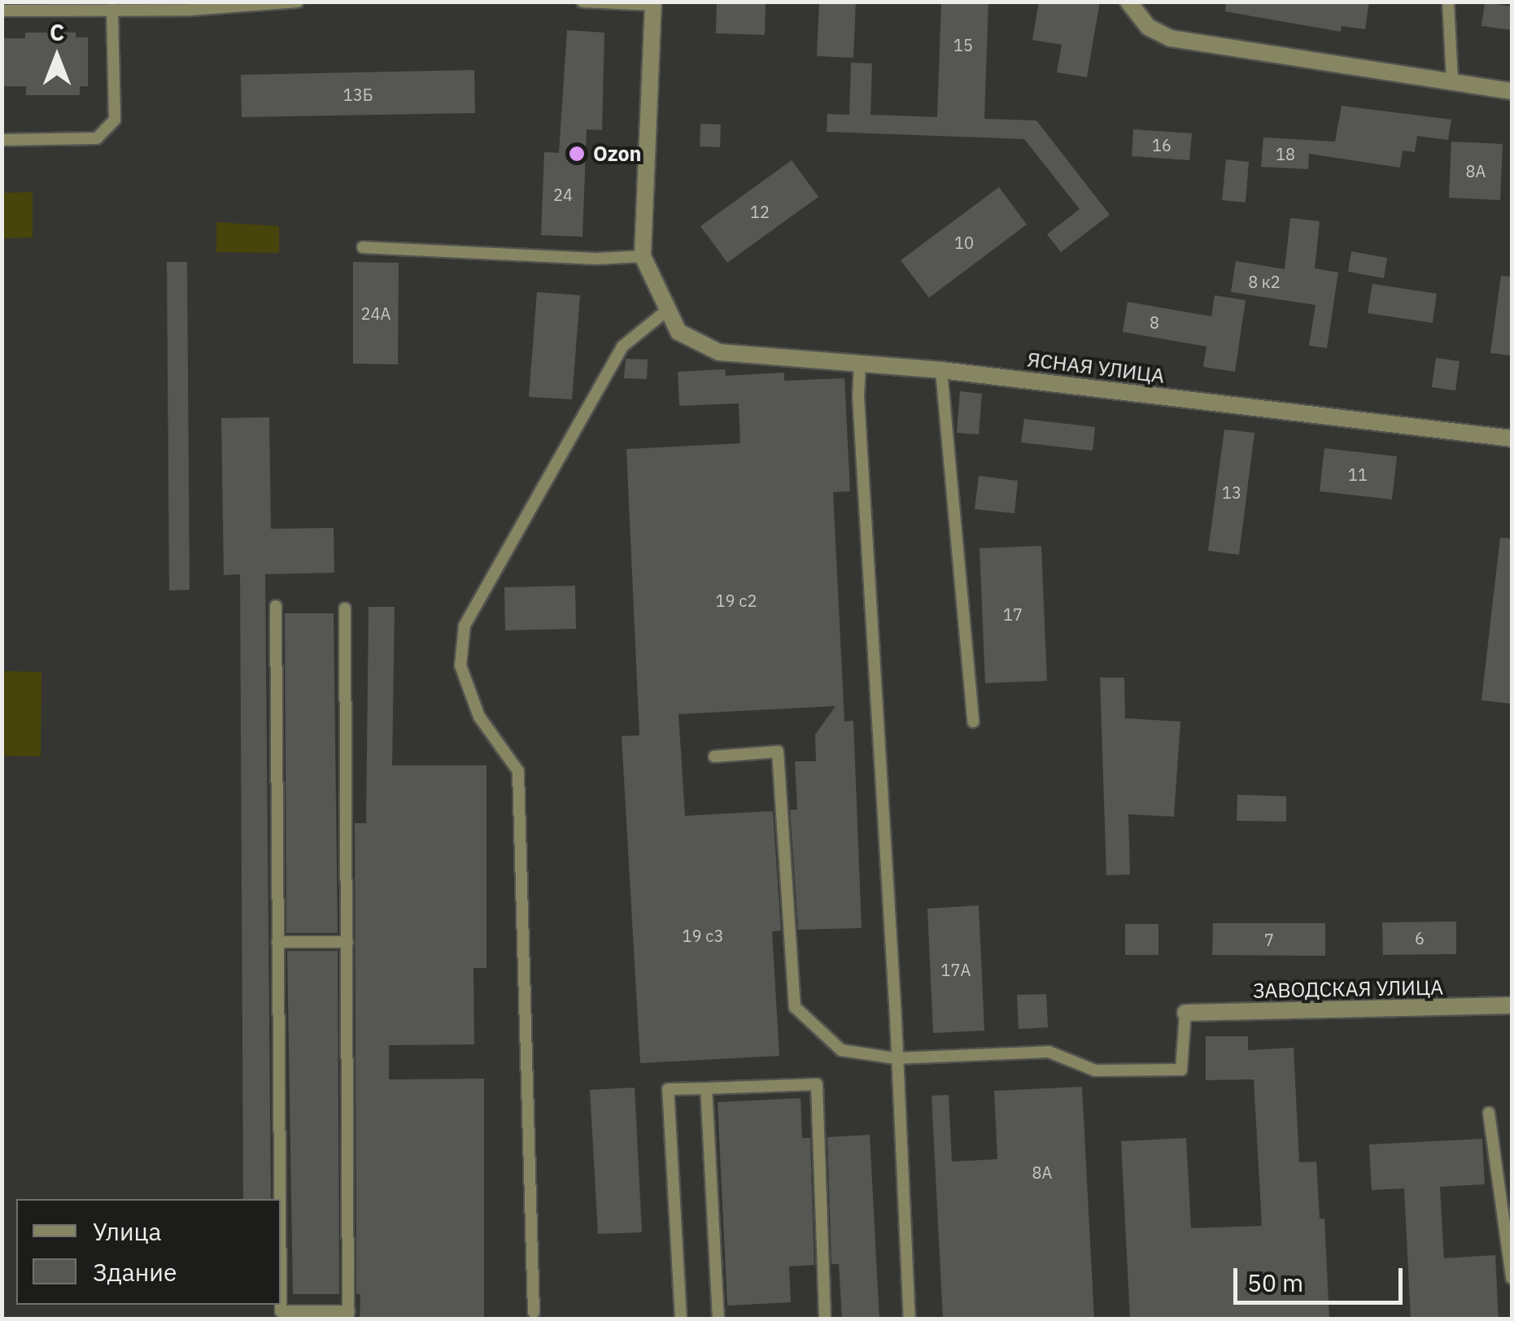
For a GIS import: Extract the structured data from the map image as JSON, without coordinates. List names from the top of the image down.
{
  "streets": {
    "street": ["ЯСНАЯ УЛИЦА", "ЗАВОДСКАЯ УЛИЦА"]
  },
  "places": ["Ozon"],
  "house_numbers": [
    "15",
    "13Б",
    "16",
    "18",
    "8А",
    "24",
    "12",
    "10",
    "8 к2",
    "24А",
    "8",
    "11",
    "13",
    "19 с2",
    "17",
    "19 с3",
    "6",
    "7",
    "17А",
    "8А"
  ],
  "legend": ["Улица", "Здание"],
  "scale_bar": "50 m",
  "north": "top"
}
